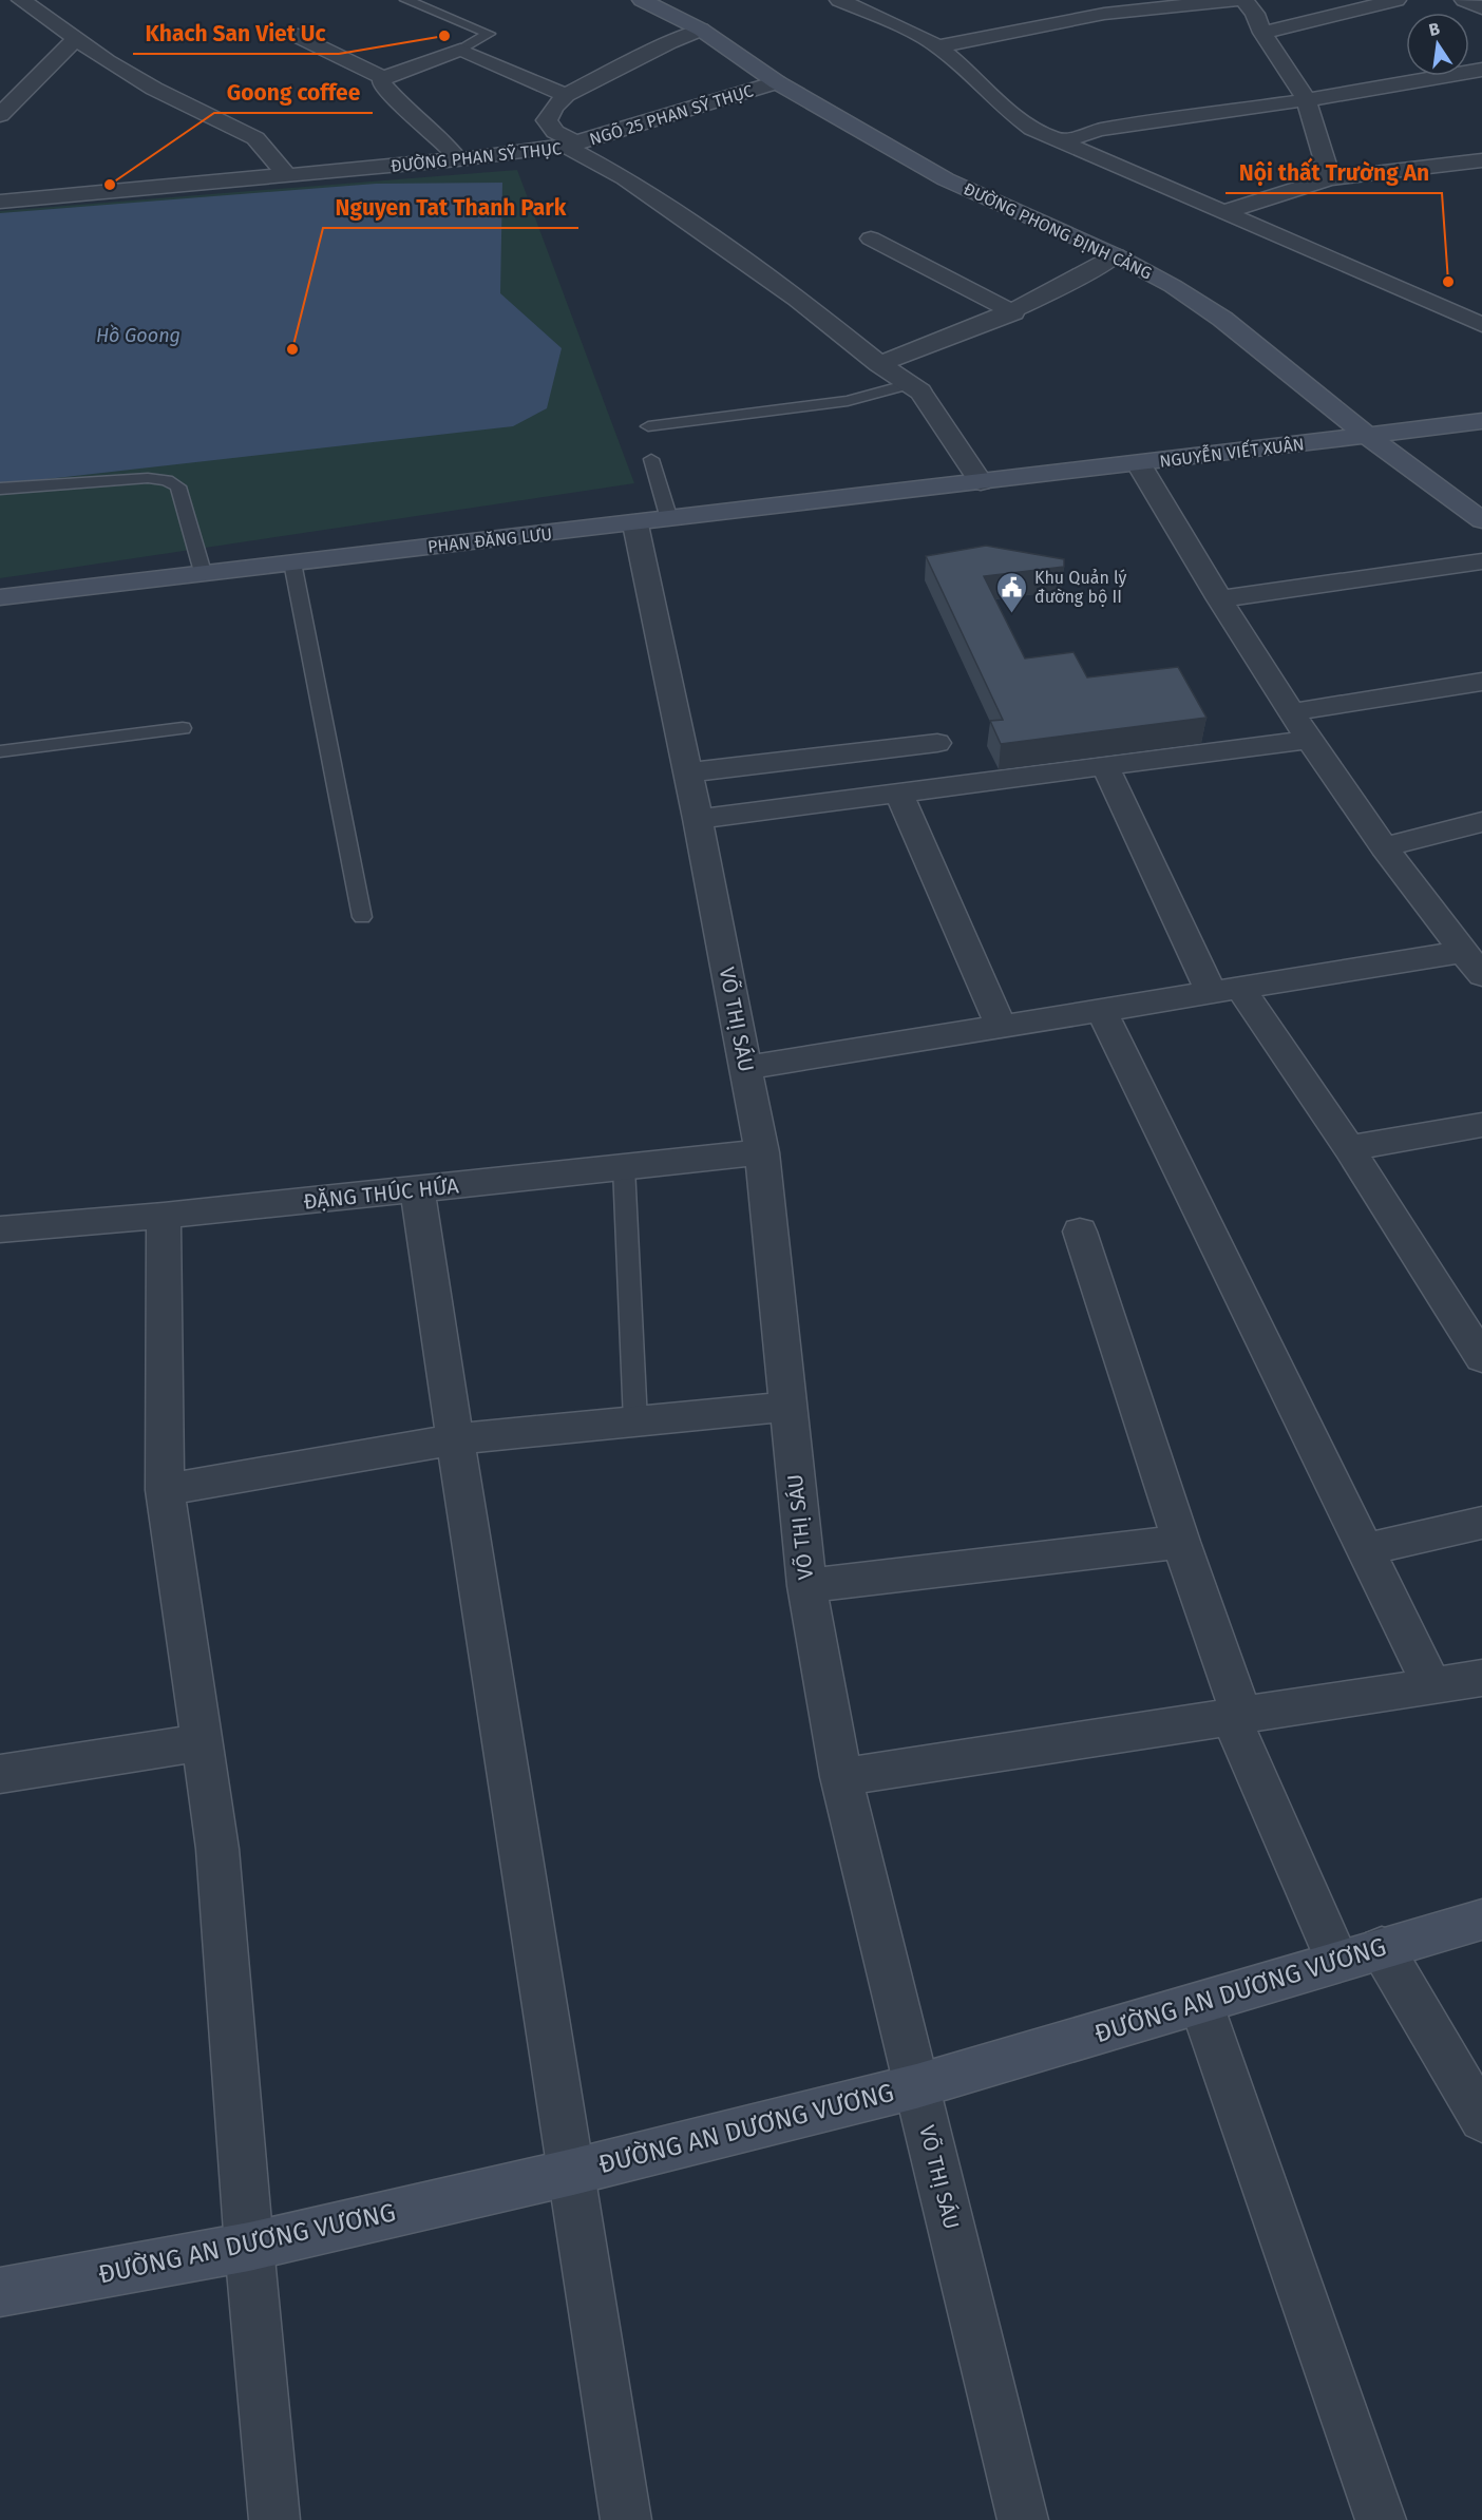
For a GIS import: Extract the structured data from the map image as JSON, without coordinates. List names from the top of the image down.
{
  "streets": {
    "street": [
      "NGÕ 25 PHAN SỸ THỤC",
      "ĐƯỜNG PHAN SỸ THỤC",
      "ĐƯỜNG PHONG ĐỊNH CẢNG",
      "NGUYỄN VIẾT XUÂN",
      "PHAN ĐĂNG LƯU",
      "VÕ THỊ SÁU",
      "ĐẶNG THÚC HỨA",
      "ĐƯỜNG AN DƯƠNG VƯƠNG"
    ]
  },
  "crossings": [
    ["NGÕ 25 PHAN SỸ THỤC", "ĐƯỜNG PHAN SỸ THỤC"],
    ["NGÕ 25 PHAN SỸ THỤC", "ĐƯỜNG PHONG ĐỊNH CẢNG"],
    ["ĐƯỜNG PHAN SỸ THỤC", "NGUYỄN VIẾT XUÂN"],
    ["ĐƯỜNG PHAN SỸ THỤC", "PHAN ĐĂNG LƯU"],
    ["ĐƯỜNG PHONG ĐỊNH CẢNG", "NGUYỄN VIẾT XUÂN"],
    ["NGUYỄN VIẾT XUÂN", "PHAN ĐĂNG LƯU"],
    ["PHAN ĐĂNG LƯU", "VÕ THỊ SÁU"],
    ["VÕ THỊ SÁU", "ĐẶNG THÚC HỨA"],
    ["VÕ THỊ SÁU", "ĐƯỜNG AN DƯƠNG VƯƠNG"]
  ],
  "water": ["Hồ Goong"],
  "places": {
    "other": [
      "Khach San Viet Uc",
      "Goong coffee",
      "Nội thất Trường An",
      "Nguyen Tat Thanh Park"
    ],
    "public building": ["Khu Quản lý đường bộ II"]
  },
  "north": "top"
}
